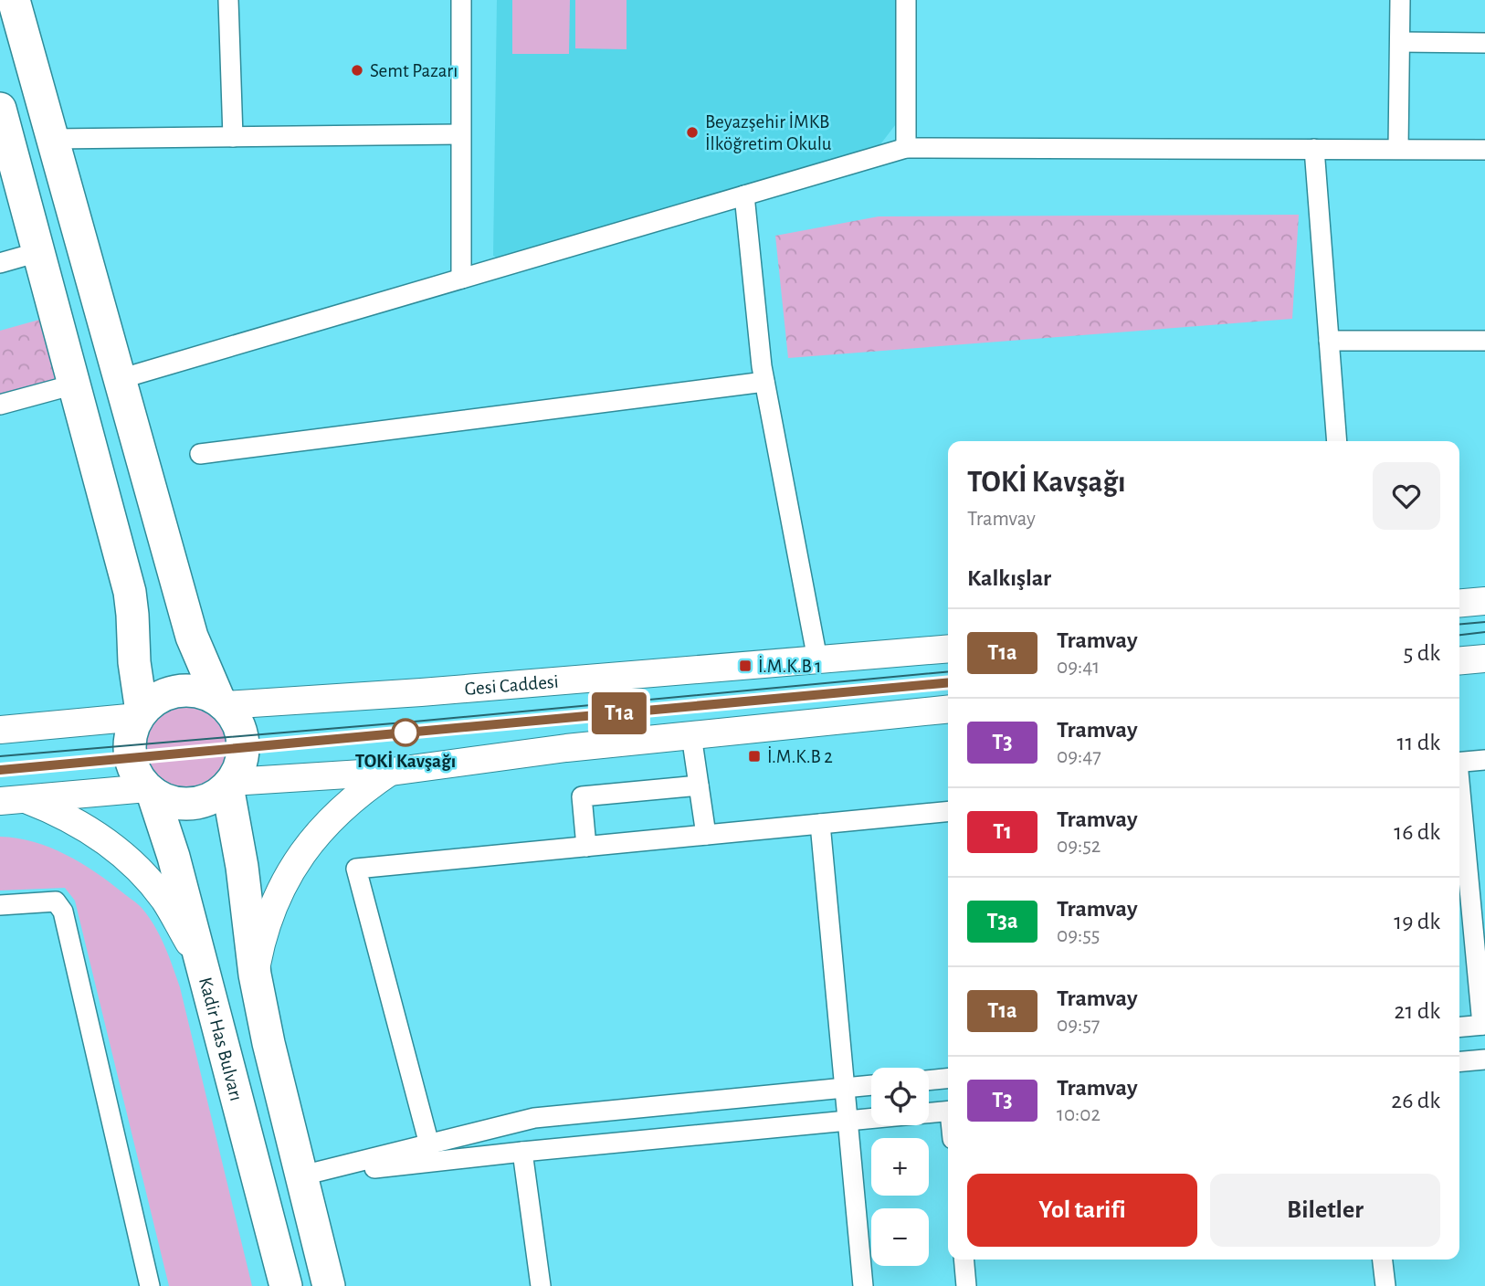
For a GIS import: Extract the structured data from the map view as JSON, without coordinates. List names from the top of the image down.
{
  "streets": {
    "highway": ["Kadir Has Bulvarı"],
    "main road": ["Gesi Caddesi"]
  },
  "crossings": [
    ["Gesi Caddesi", "Kadir Has Bulvarı"]
  ],
  "places": {
    "other": ["Semt Pazarı", "Beyazşehir İMKB İlköğretim Okulu", "TOKİ Kavşağı"],
    "transit": ["İ.M.K.B 1", "İ.M.K.B 2"]
  },
  "lines": ["tram line T1a"],
  "page": {
    "on_map": "T1a",
    "heading": [
      ["TOKİ Kavşağı", "Tramvay"],
      "Kalkışlar"
    ],
    "list": [
      {
        "mark": "T1a",
        "name": "Tramvay",
        "note": "09:41",
        "value": "5 dk"
      },
      {
        "mark": "T3",
        "name": "Tramvay",
        "note": "09:47",
        "value": "11 dk"
      },
      {
        "mark": "T1",
        "name": "Tramvay",
        "note": "09:52",
        "value": "16 dk"
      },
      {
        "mark": "T3a",
        "name": "Tramvay",
        "note": "09:55",
        "value": "19 dk"
      },
      {
        "mark": "T1a",
        "name": "Tramvay",
        "note": "09:57",
        "value": "21 dk"
      },
      {
        "mark": "T3",
        "name": "Tramvay",
        "note": "10:02",
        "value": "26 dk"
      }
    ],
    "map_buttons": ["+", "−"],
    "buttons": ["Yol tarifi", "Biletler"]
  }
}
